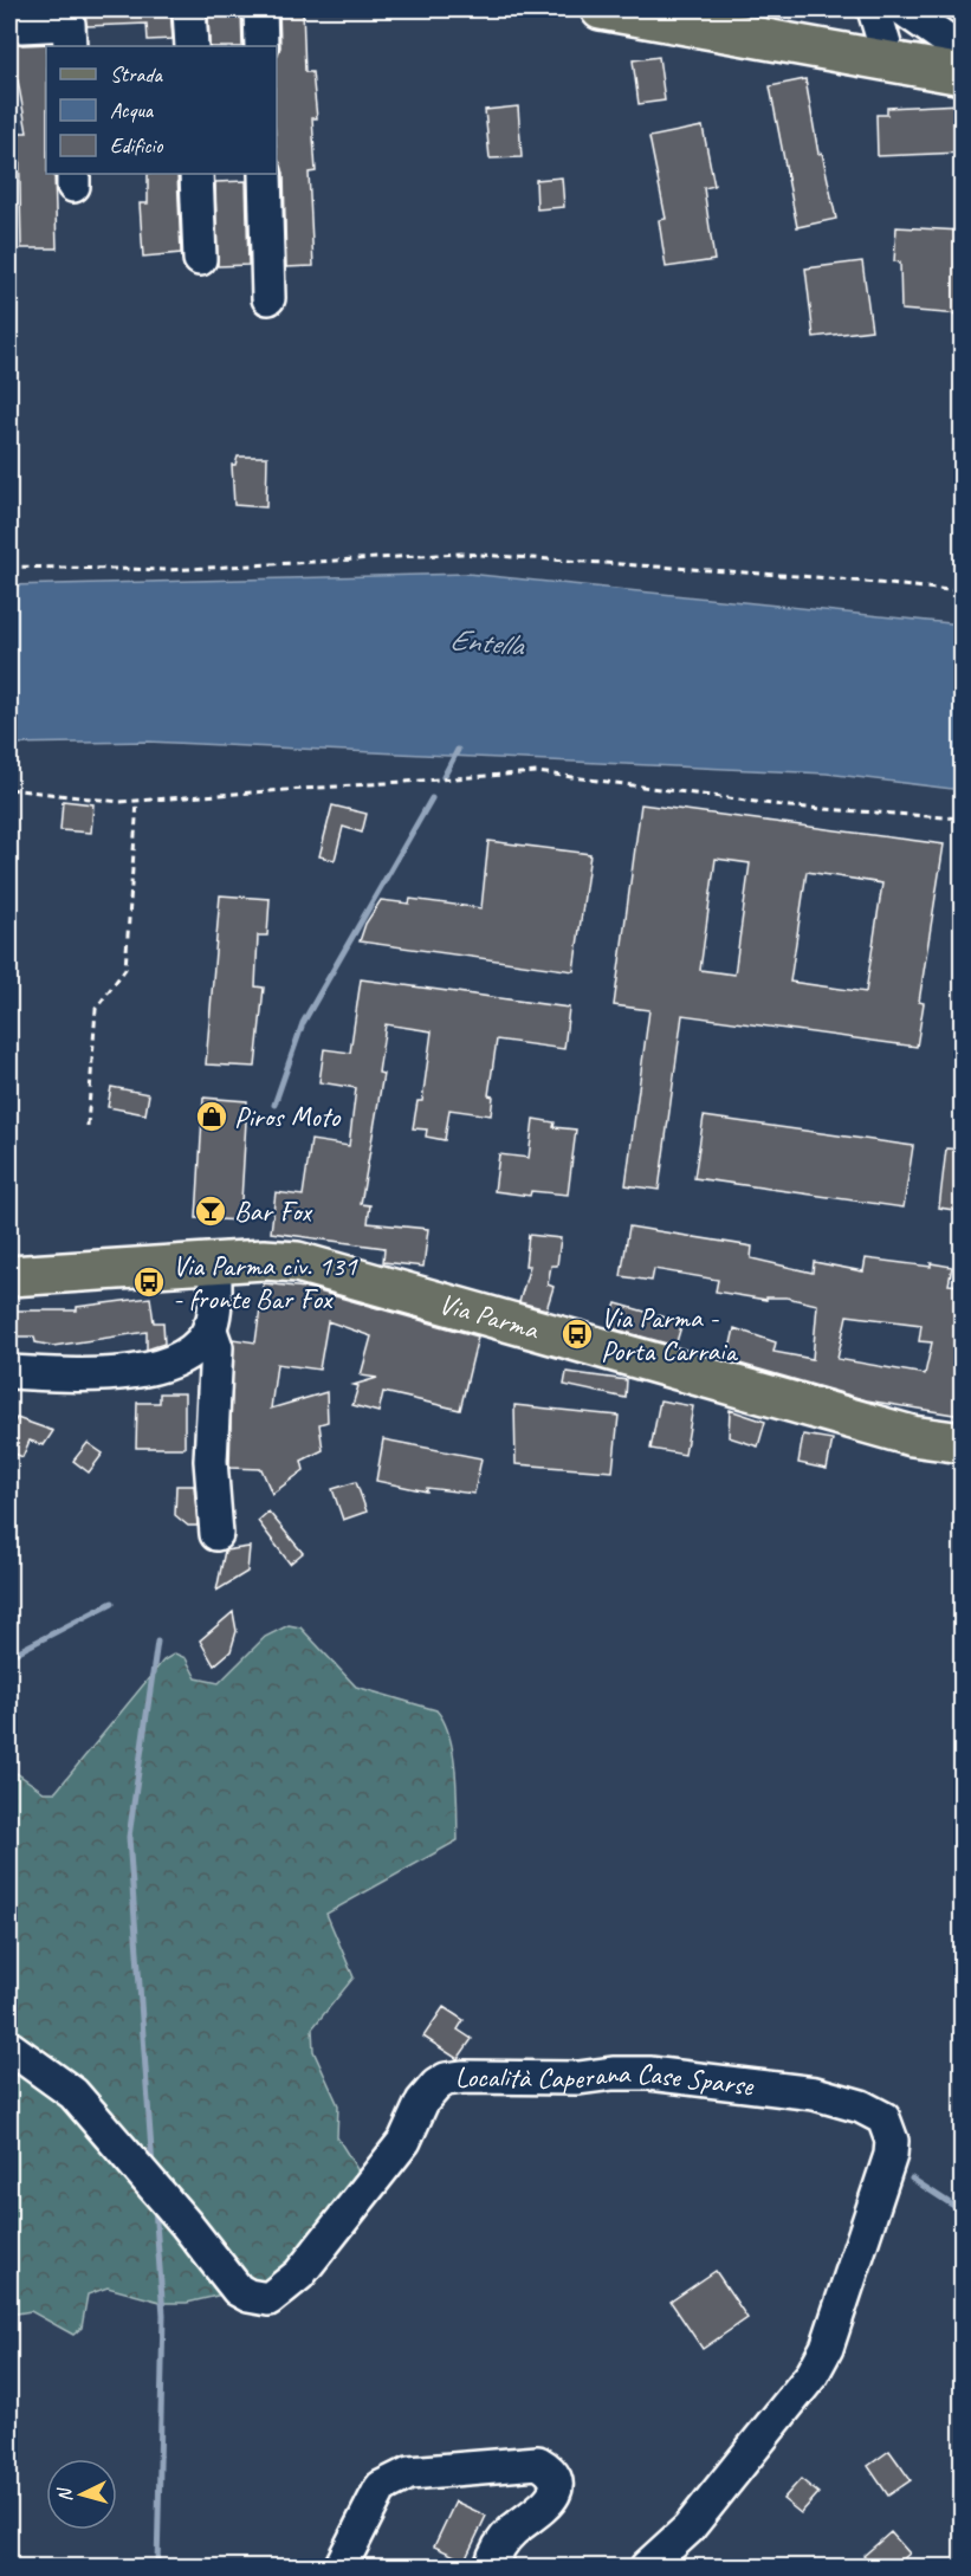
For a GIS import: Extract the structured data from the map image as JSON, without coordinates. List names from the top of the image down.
{
  "streets": {
    "main road": ["Via Parma"],
    "street": ["Località Caperana Case Sparse"]
  },
  "water": ["Entella"],
  "places": {
    "shop": ["Piros Moto"],
    "bar": ["Bar Fox"],
    "bus stop": ["Via Parma civ. 131 - fronte Bar Fox", "Via Parma - Porta Carraia"]
  },
  "legend": ["Strada", "Acqua", "Edificio"],
  "north": "left"
}
